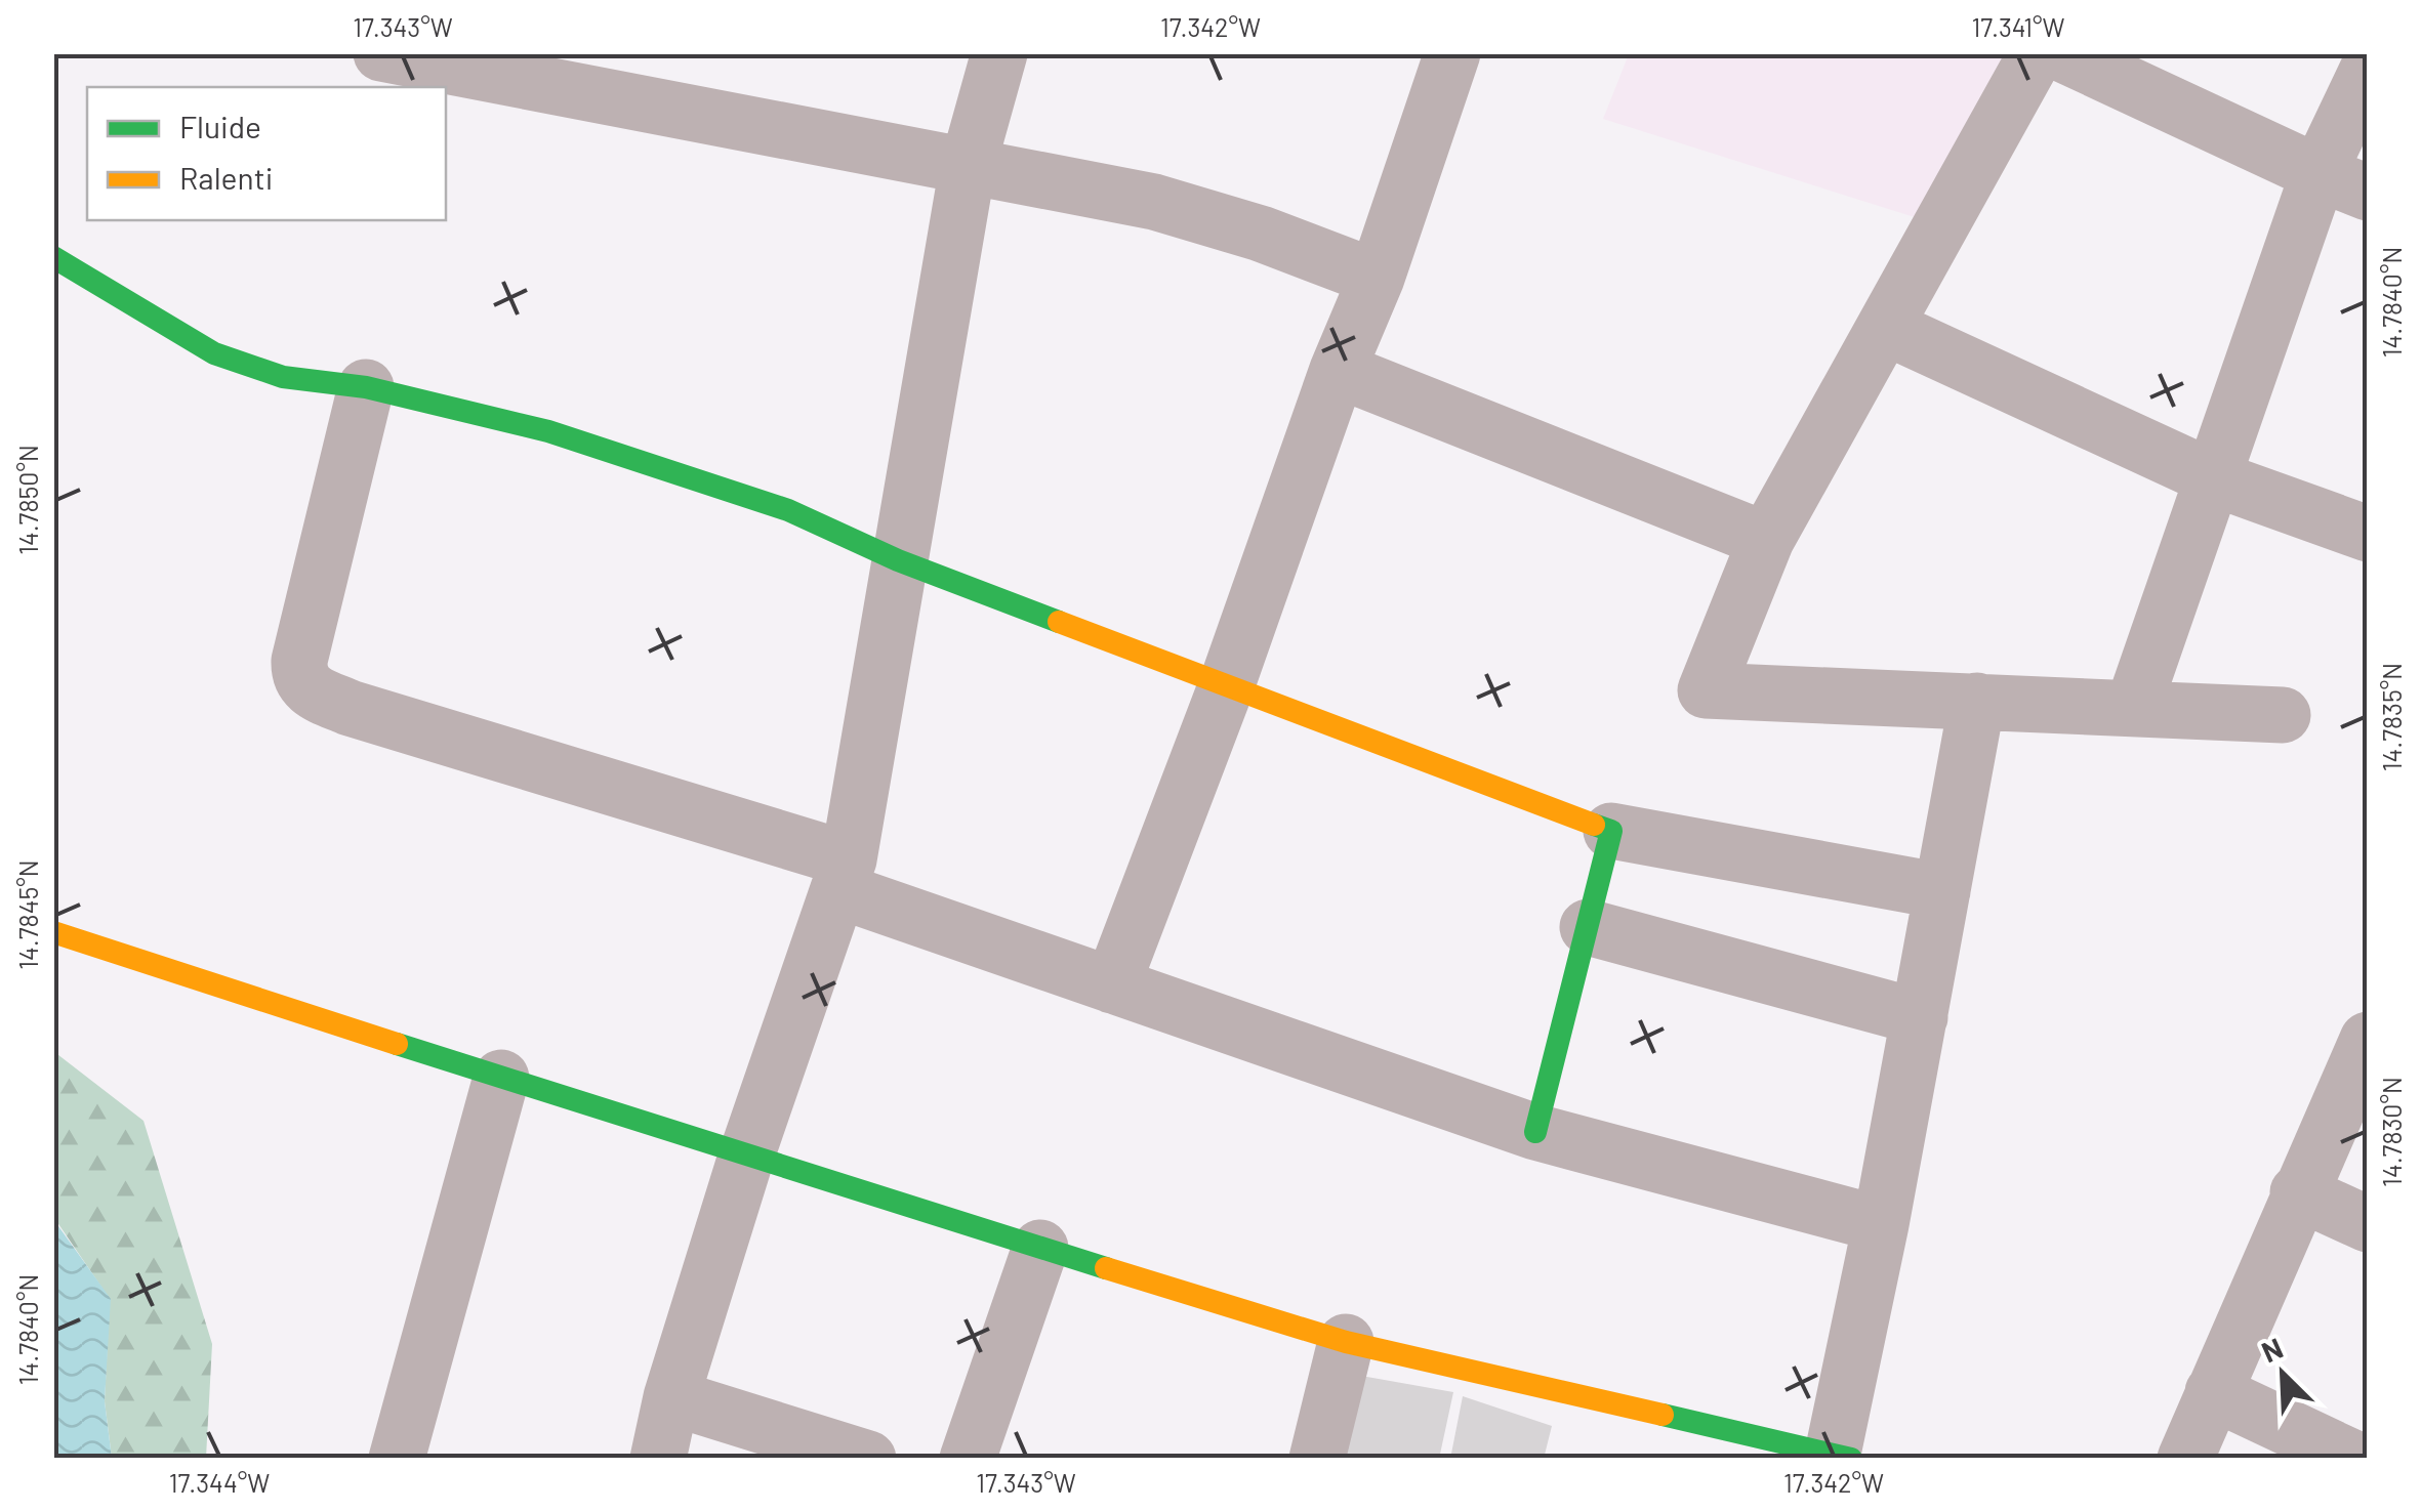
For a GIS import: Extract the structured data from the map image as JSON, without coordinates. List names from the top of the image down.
{
  "legend": ["Fluide", "Ralenti"],
  "north": "top left",
  "coordinates": [
    "17.343°W",
    "17.342°W",
    "17.341°W",
    "14.7840°N",
    "14.7850°N",
    "14.7835°N",
    "14.7845°N",
    "14.7830°N",
    "17.344°W"
  ]
}
